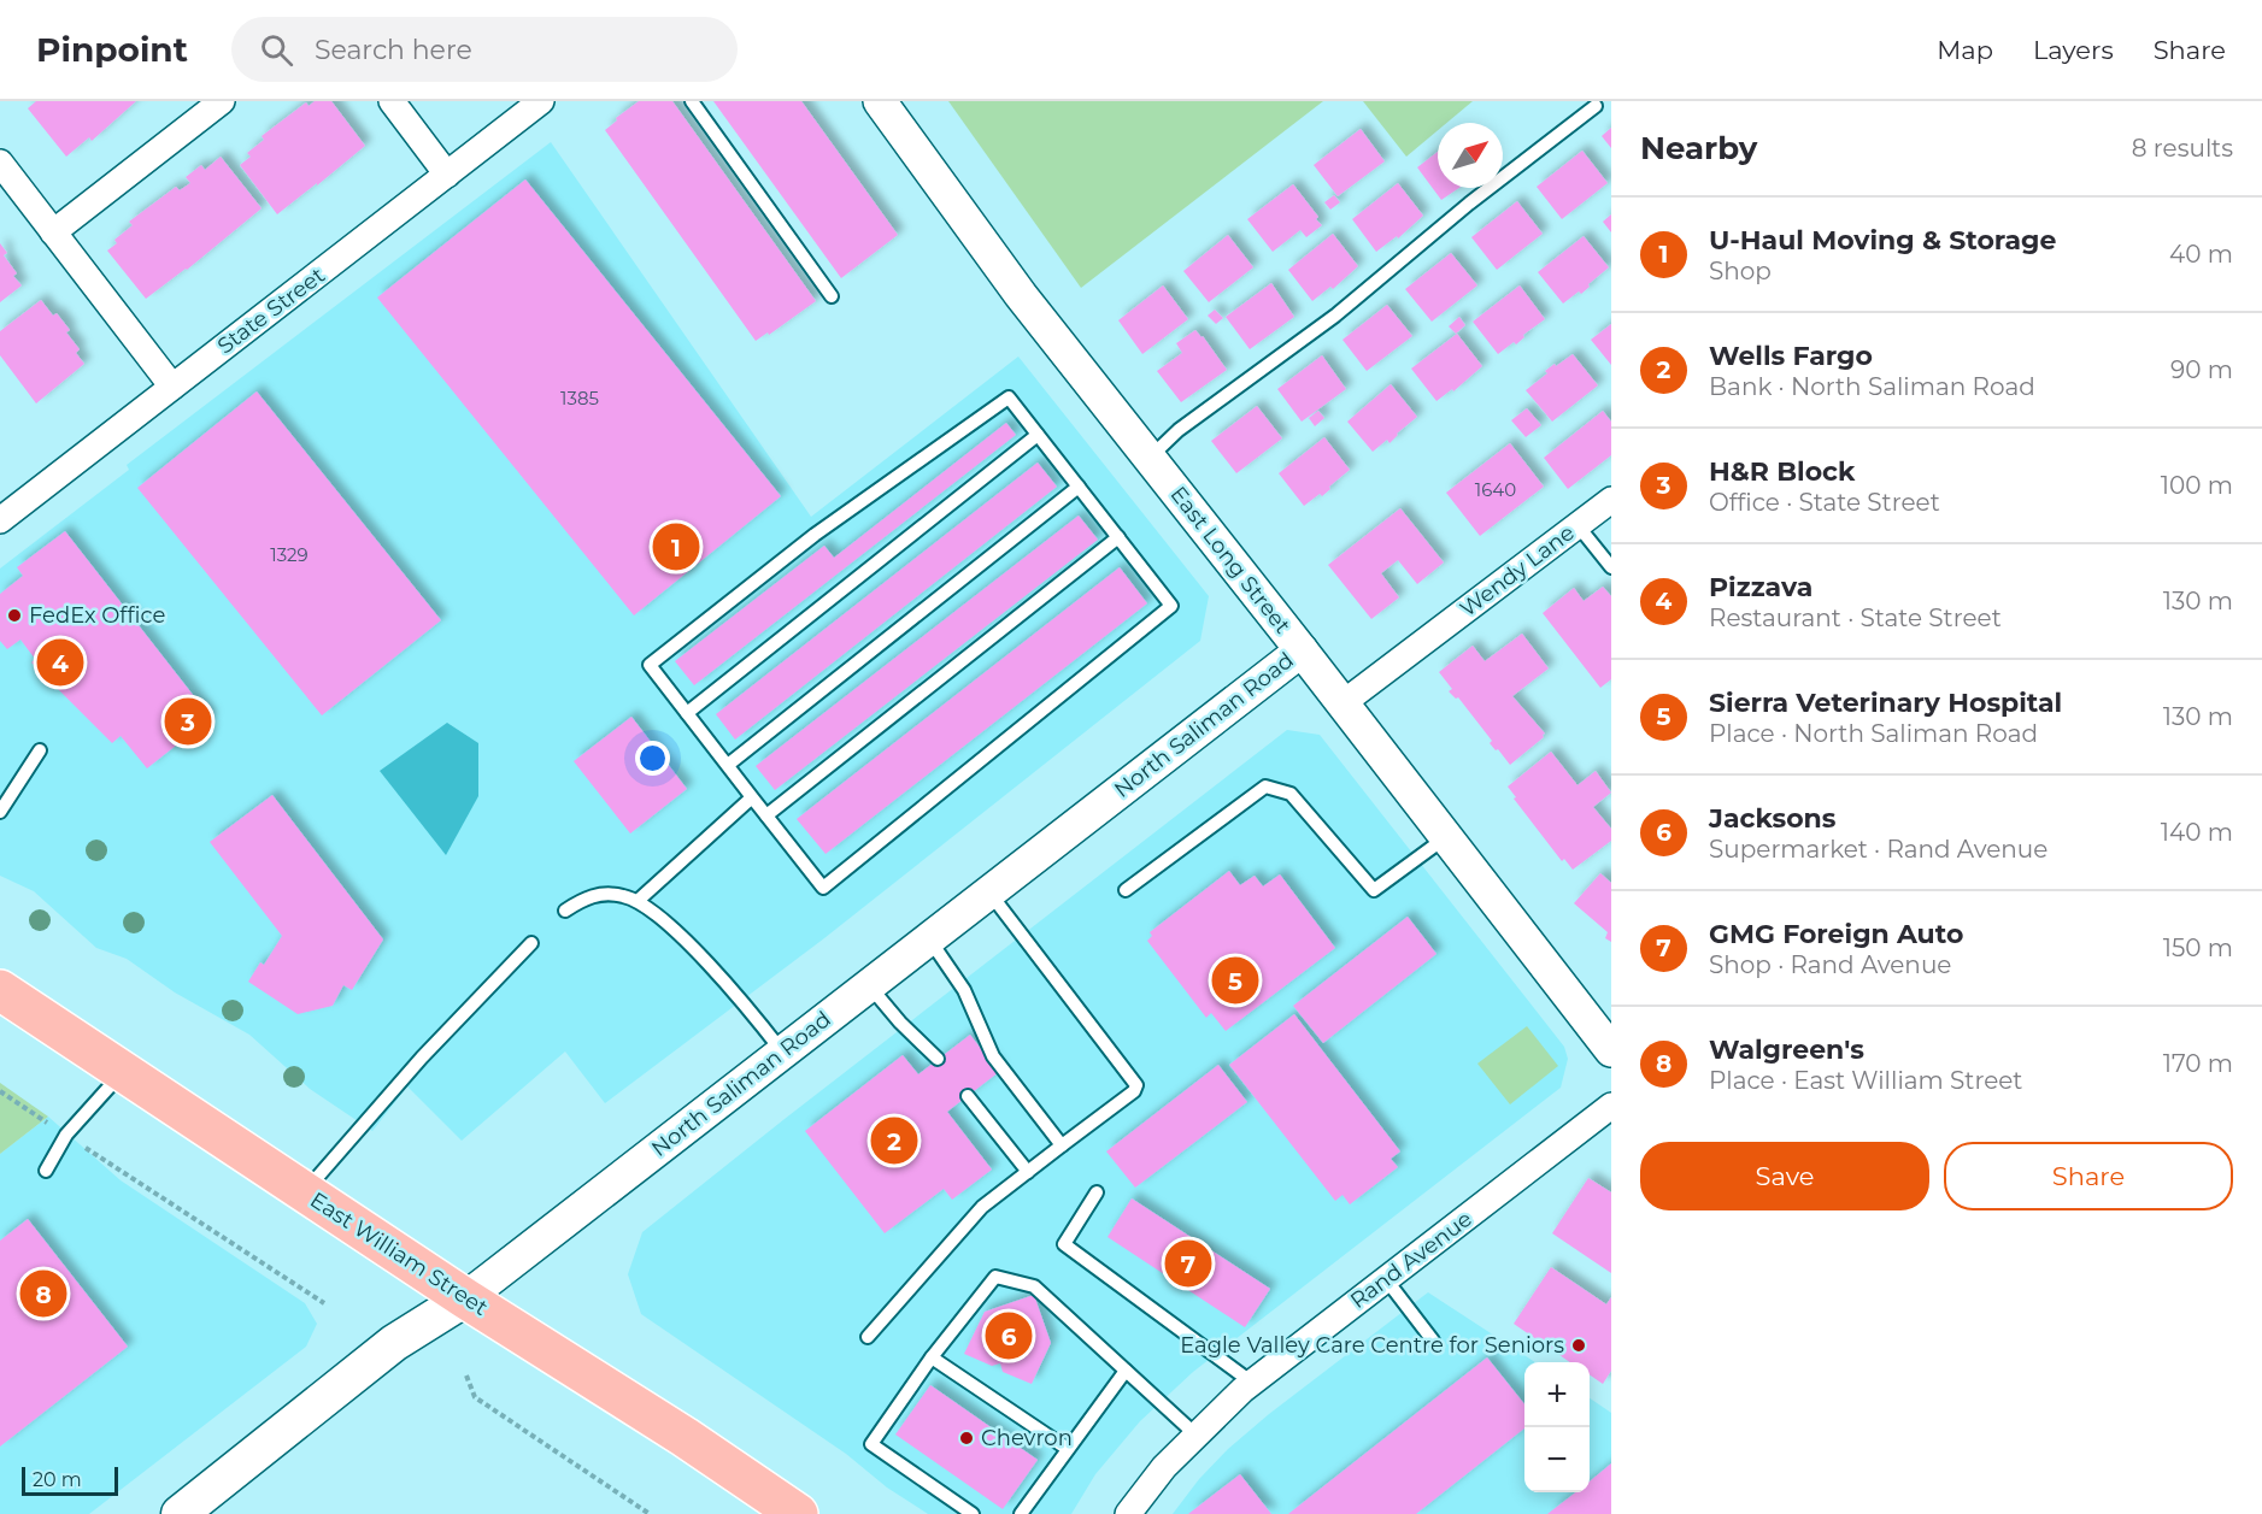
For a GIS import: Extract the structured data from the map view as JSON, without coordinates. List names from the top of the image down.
{
  "streets": {
    "main road": ["North Saliman Road", "East William Street"],
    "street": [
      "State Street",
      "East Long Street",
      "Wendy Lane",
      "Rand Avenue"
    ]
  },
  "crossings": [
    ["East Long Street", "Wendy Lane"],
    ["East Long Street", "North Saliman Road"],
    ["North Saliman Road", "East William Street"]
  ],
  "places": ["FedEx Office", "Eagle Valley Care Centre for Seniors", "Chevron"],
  "house_numbers": ["1385", "1640", "1329"],
  "scale_bar": "20 m",
  "north": "top right",
  "page": {
    "header": "Pinpoint",
    "search": "Search here",
    "nav": ["Map", "Layers", "Share"],
    "heading": ["Nearby", "8 results"],
    "list": [
      {
        "mark": "1",
        "name": "U-Haul Moving & Storage",
        "note": "Shop",
        "value": "40 m"
      },
      {
        "mark": "2",
        "name": "Wells Fargo",
        "note": "Bank · North Saliman Road",
        "value": "90 m"
      },
      {
        "mark": "3",
        "name": "H&R Block",
        "note": "Office · State Street",
        "value": "100 m"
      },
      {
        "mark": "4",
        "name": "Pizzava",
        "note": "Restaurant · State Street",
        "value": "130 m"
      },
      {
        "mark": "5",
        "name": "Sierra Veterinary Hospital",
        "note": "Place · North Saliman Road",
        "value": "130 m"
      },
      {
        "mark": "6",
        "name": "Jacksons",
        "note": "Supermarket · Rand Avenue",
        "value": "140 m"
      },
      {
        "mark": "7",
        "name": "GMG Foreign Auto",
        "note": "Shop · Rand Avenue",
        "value": "150 m"
      },
      {
        "mark": "8",
        "name": "Walgreen's",
        "note": "Place · East William Street",
        "value": "170 m"
      }
    ],
    "pins": [
      "1",
      "4",
      "3",
      "5",
      "2",
      "7",
      "8",
      "6"
    ],
    "buttons": ["Save", "Share"],
    "map_buttons": ["+", "−"],
    "scale": "20 m"
  }
}
